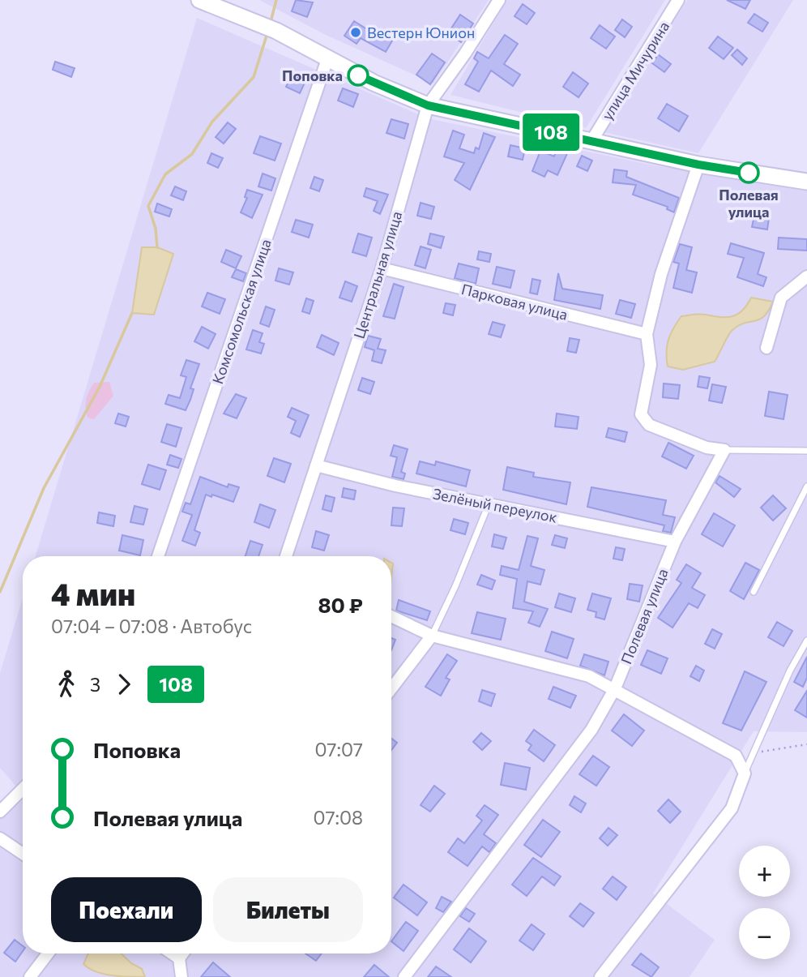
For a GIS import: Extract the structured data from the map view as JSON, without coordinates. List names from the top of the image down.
{
  "streets": {
    "street": [
      "улица Мичурина",
      "Центральная улица",
      "Парковая улица",
      "Комсомольская улица",
      "Зелёный переулок",
      "Полевая улица"
    ]
  },
  "crossings": [
    ["Центральная улица", "Парковая улица"],
    ["Центральная улица", "Зелёный переулок"],
    ["Зелёный переулок", "Полевая улица"]
  ],
  "places": ["Вестерн Юнион", "Поповка", "Полевая улица"],
  "lines": ["bus line 108"],
  "page": {
    "on_map": "108",
    "heading": ["4 мин", "07:04 – 07:08 · Автобус", "80 ₽"],
    "legs": ["3", "108"],
    "list": [
      {
        "name": "Поповка",
        "value": "07:07"
      },
      {
        "name": "Полевая улица",
        "value": "07:08"
      }
    ],
    "map_buttons": ["+", "−"],
    "buttons": ["Поехали", "Билеты"]
  }
}
